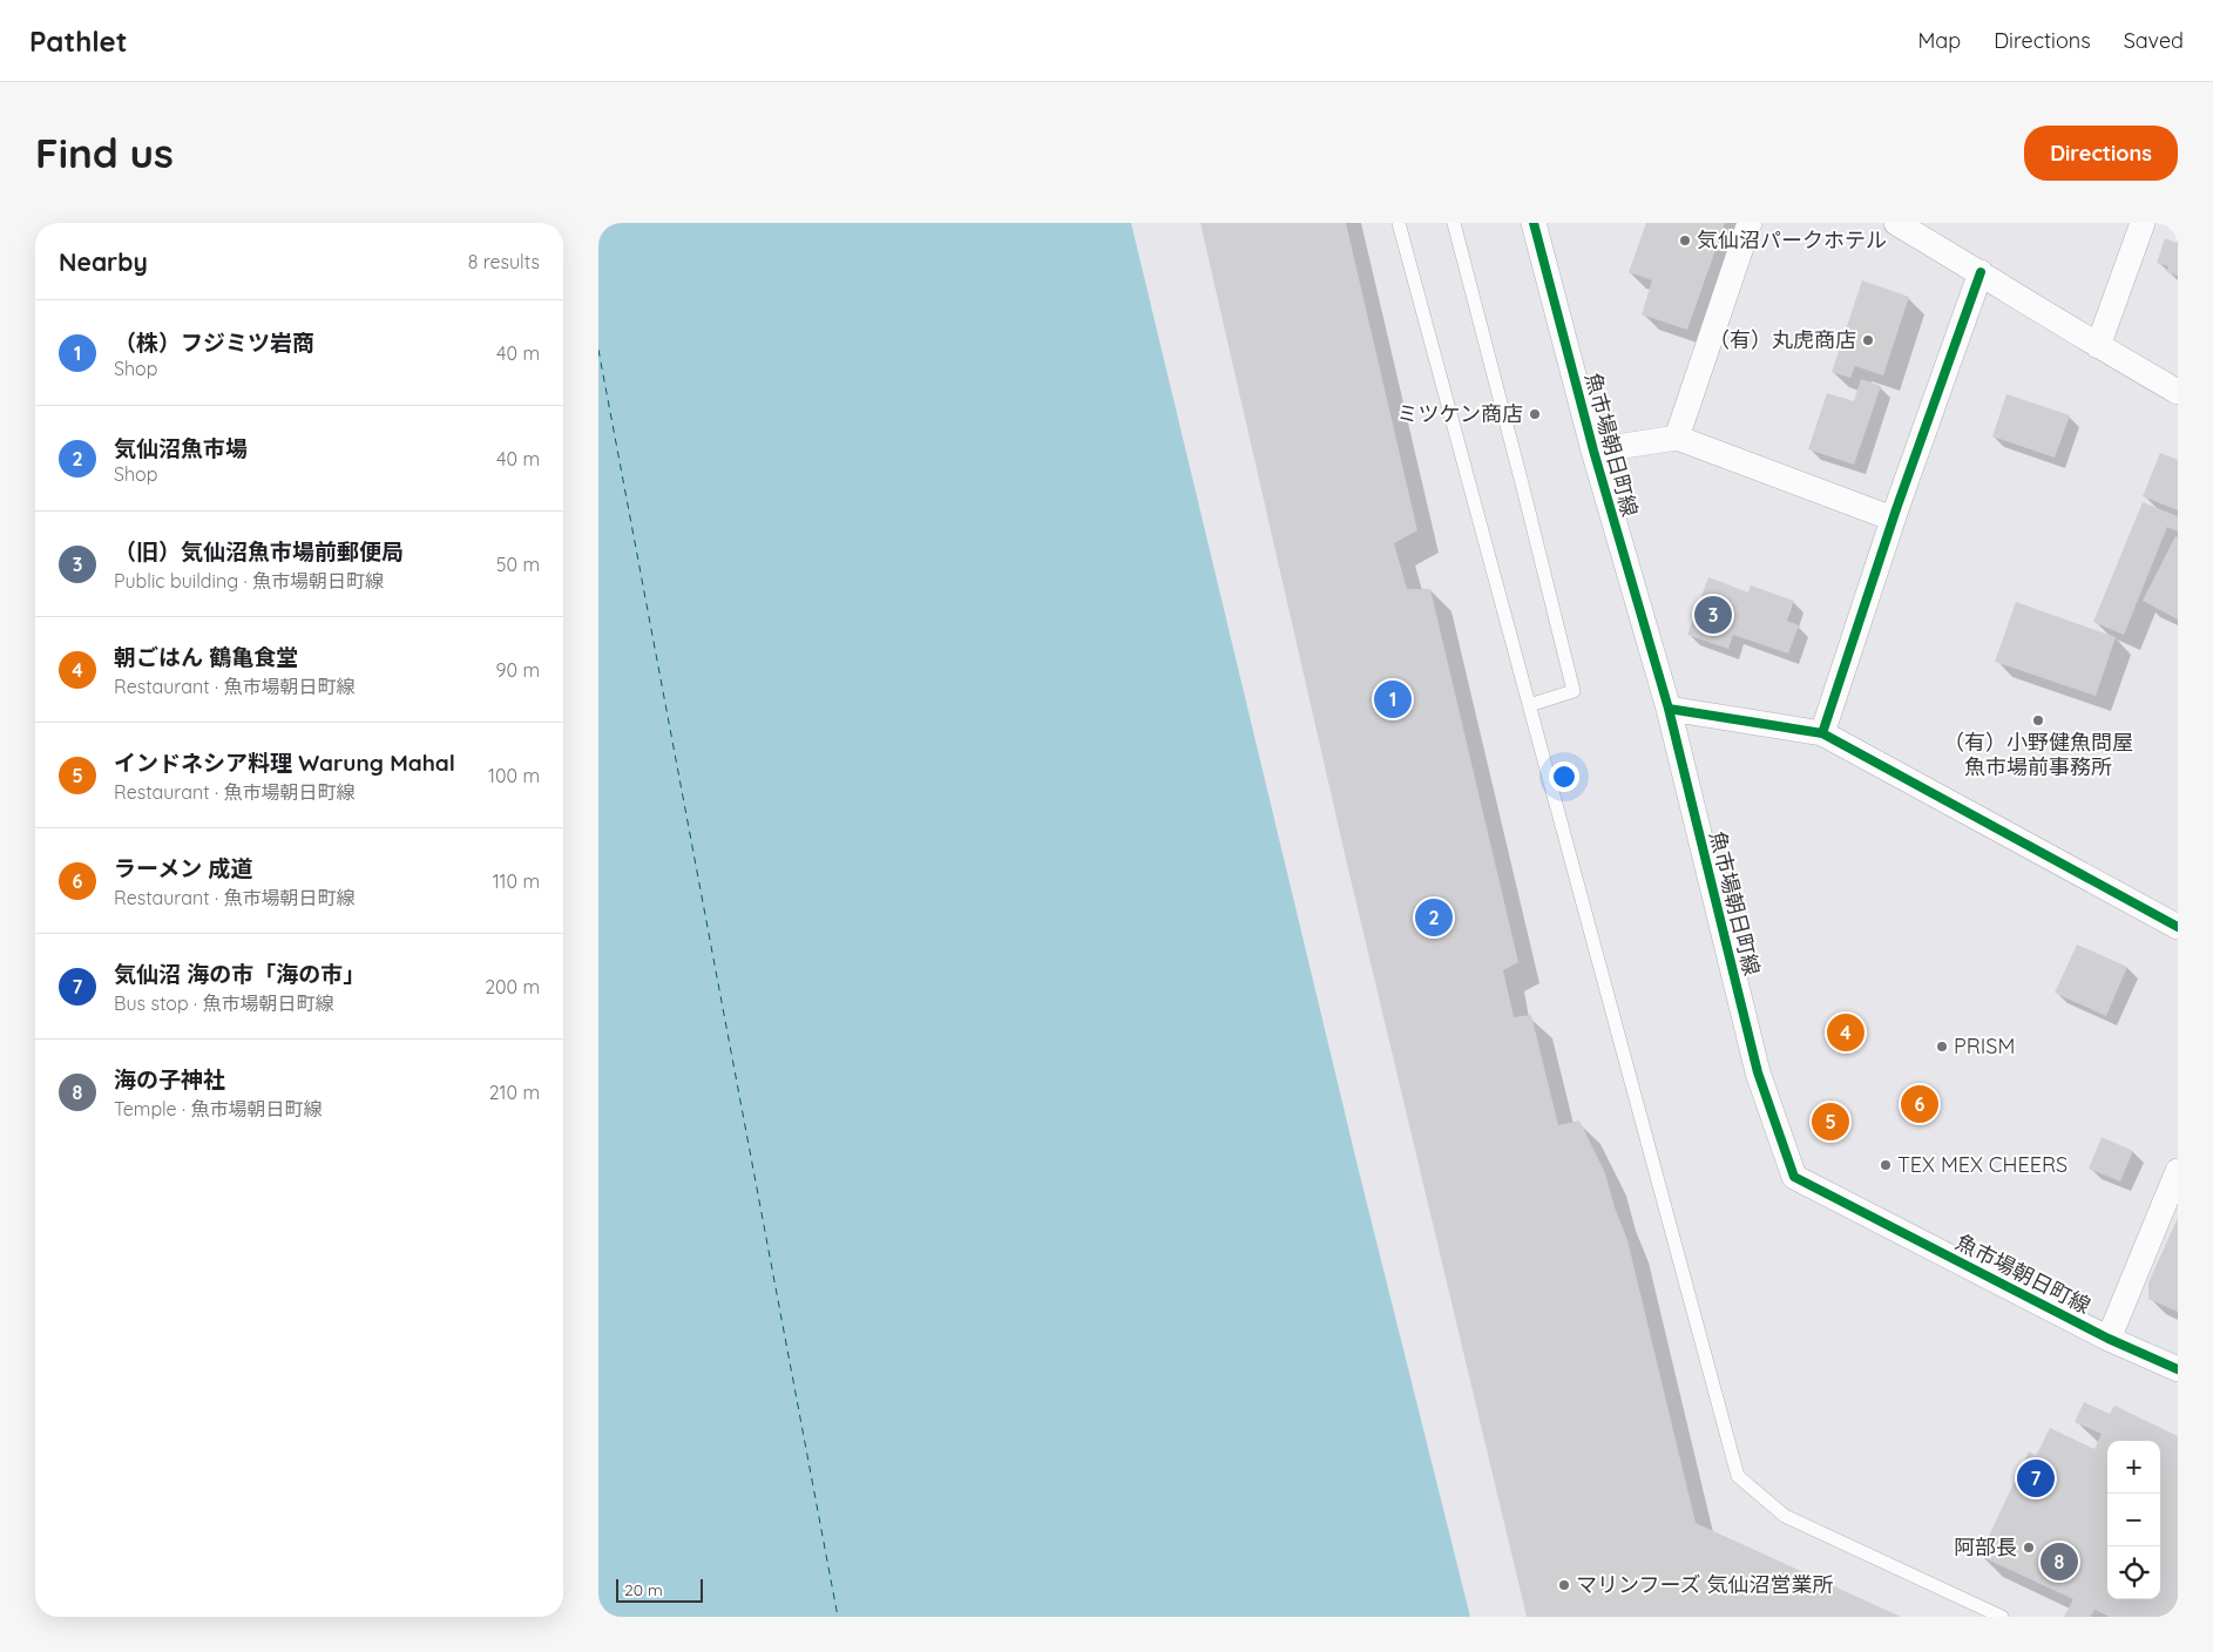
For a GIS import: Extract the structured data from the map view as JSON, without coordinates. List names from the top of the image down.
{
  "streets": {
    "street": ["魚市場朝日町線"]
  },
  "places": [
    "気仙沼パークホテル",
    "（有）丸虎商店",
    "ミツケン商店",
    "（有）小野健魚問屋 魚市場前事務所",
    "PRISM",
    "TEX MEX CHEERS",
    "阿部長",
    "マリンフーズ 気仙沼営業所"
  ],
  "scale_bar": "20 m",
  "page": {
    "header": "Pathlet",
    "nav": ["Map", "Directions", "Saved"],
    "buttons": "Directions",
    "title": "Find us",
    "heading": ["Nearby", "8 results"],
    "list": [
      {
        "mark": "1",
        "name": "（株）フジミツ岩商",
        "note": "Shop",
        "value": "40 m"
      },
      {
        "mark": "2",
        "name": "気仙沼魚市場",
        "note": "Shop",
        "value": "40 m"
      },
      {
        "mark": "3",
        "name": "（旧）気仙沼魚市場前郵便局",
        "note": "Public building · 魚市場朝日町線",
        "value": "50 m"
      },
      {
        "mark": "4",
        "name": "朝ごはん 鶴亀食堂",
        "note": "Restaurant · 魚市場朝日町線",
        "value": "90 m"
      },
      {
        "mark": "5",
        "name": "インドネシア料理 Warung Mahal",
        "note": "Restaurant · 魚市場朝日町線",
        "value": "100 m"
      },
      {
        "mark": "6",
        "name": "ラーメン 成道",
        "note": "Restaurant · 魚市場朝日町線",
        "value": "110 m"
      },
      {
        "mark": "7",
        "name": "気仙沼 海の市「海の市」",
        "note": "Bus stop · 魚市場朝日町線",
        "value": "200 m"
      },
      {
        "mark": "8",
        "name": "海の子神社",
        "note": "Temple · 魚市場朝日町線",
        "value": "210 m"
      }
    ],
    "pins": [
      "3",
      "1",
      "2",
      "4",
      "6",
      "5",
      "7",
      "8"
    ],
    "map_buttons": ["+", "−"],
    "scale": "20 m"
  }
}
